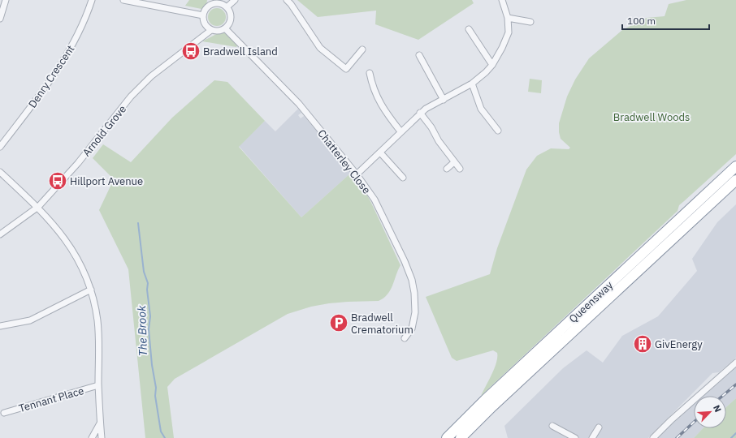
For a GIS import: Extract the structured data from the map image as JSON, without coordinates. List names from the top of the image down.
{
  "streets": {
    "highway": ["Queensway"],
    "street": [
      "Denry Crescent",
      "Arnold Grove",
      "Chatterley Close",
      "Tennant Place"
    ]
  },
  "crossings": [
    ["Arnold Grove", "Chatterley Close"]
  ],
  "water": ["The Brook"],
  "parks": ["Bradwell Woods"],
  "places": {
    "bus stop": ["Bradwell Island", "Hillport Avenue"],
    "parking": ["Bradwell Crematorium"],
    "building": ["GivEnergy"]
  },
  "scale_bar": "100 m",
  "north": "top right"
}
